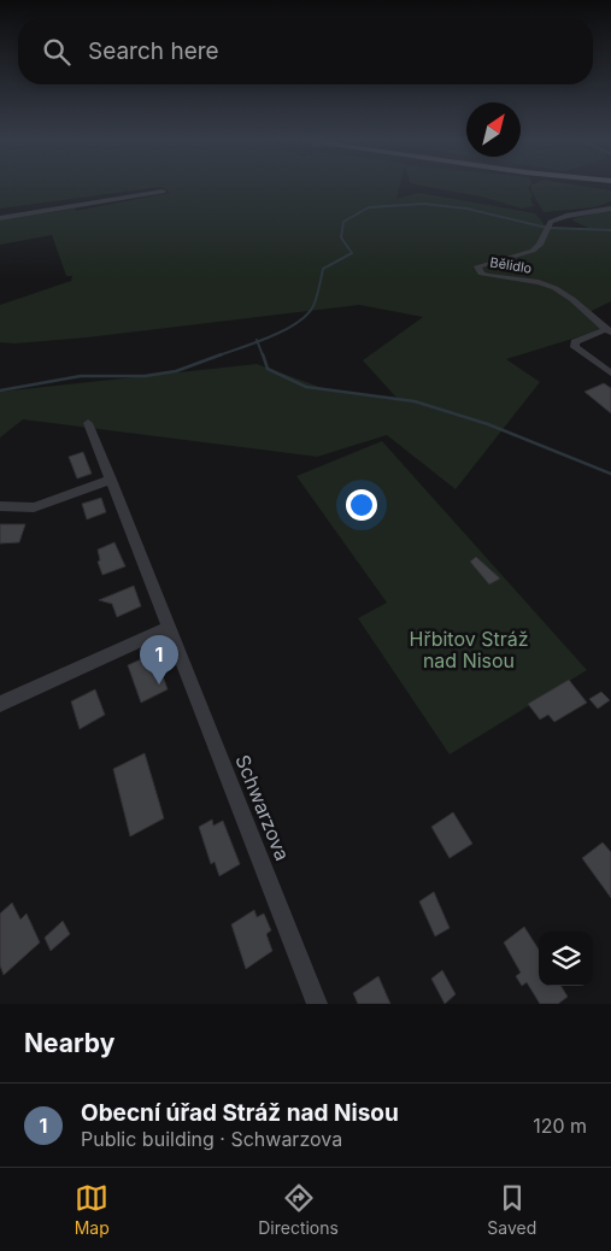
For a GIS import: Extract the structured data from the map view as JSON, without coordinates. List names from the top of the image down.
{
  "streets": {
    "street": ["Bělidlo", "Schwarzova"]
  },
  "parks": ["Hřbitov Stráž nad Nisou"],
  "north": "top right",
  "page": {
    "search": "Search here",
    "pins": "1",
    "heading": "Nearby",
    "list": [
      {
        "mark": "1",
        "name": "Obecní úřad Stráž nad Nisou",
        "note": "Public building · Schwarzova",
        "value": "120 m"
      }
    ],
    "nav": ["Map", "Directions", "Saved"]
  }
}
